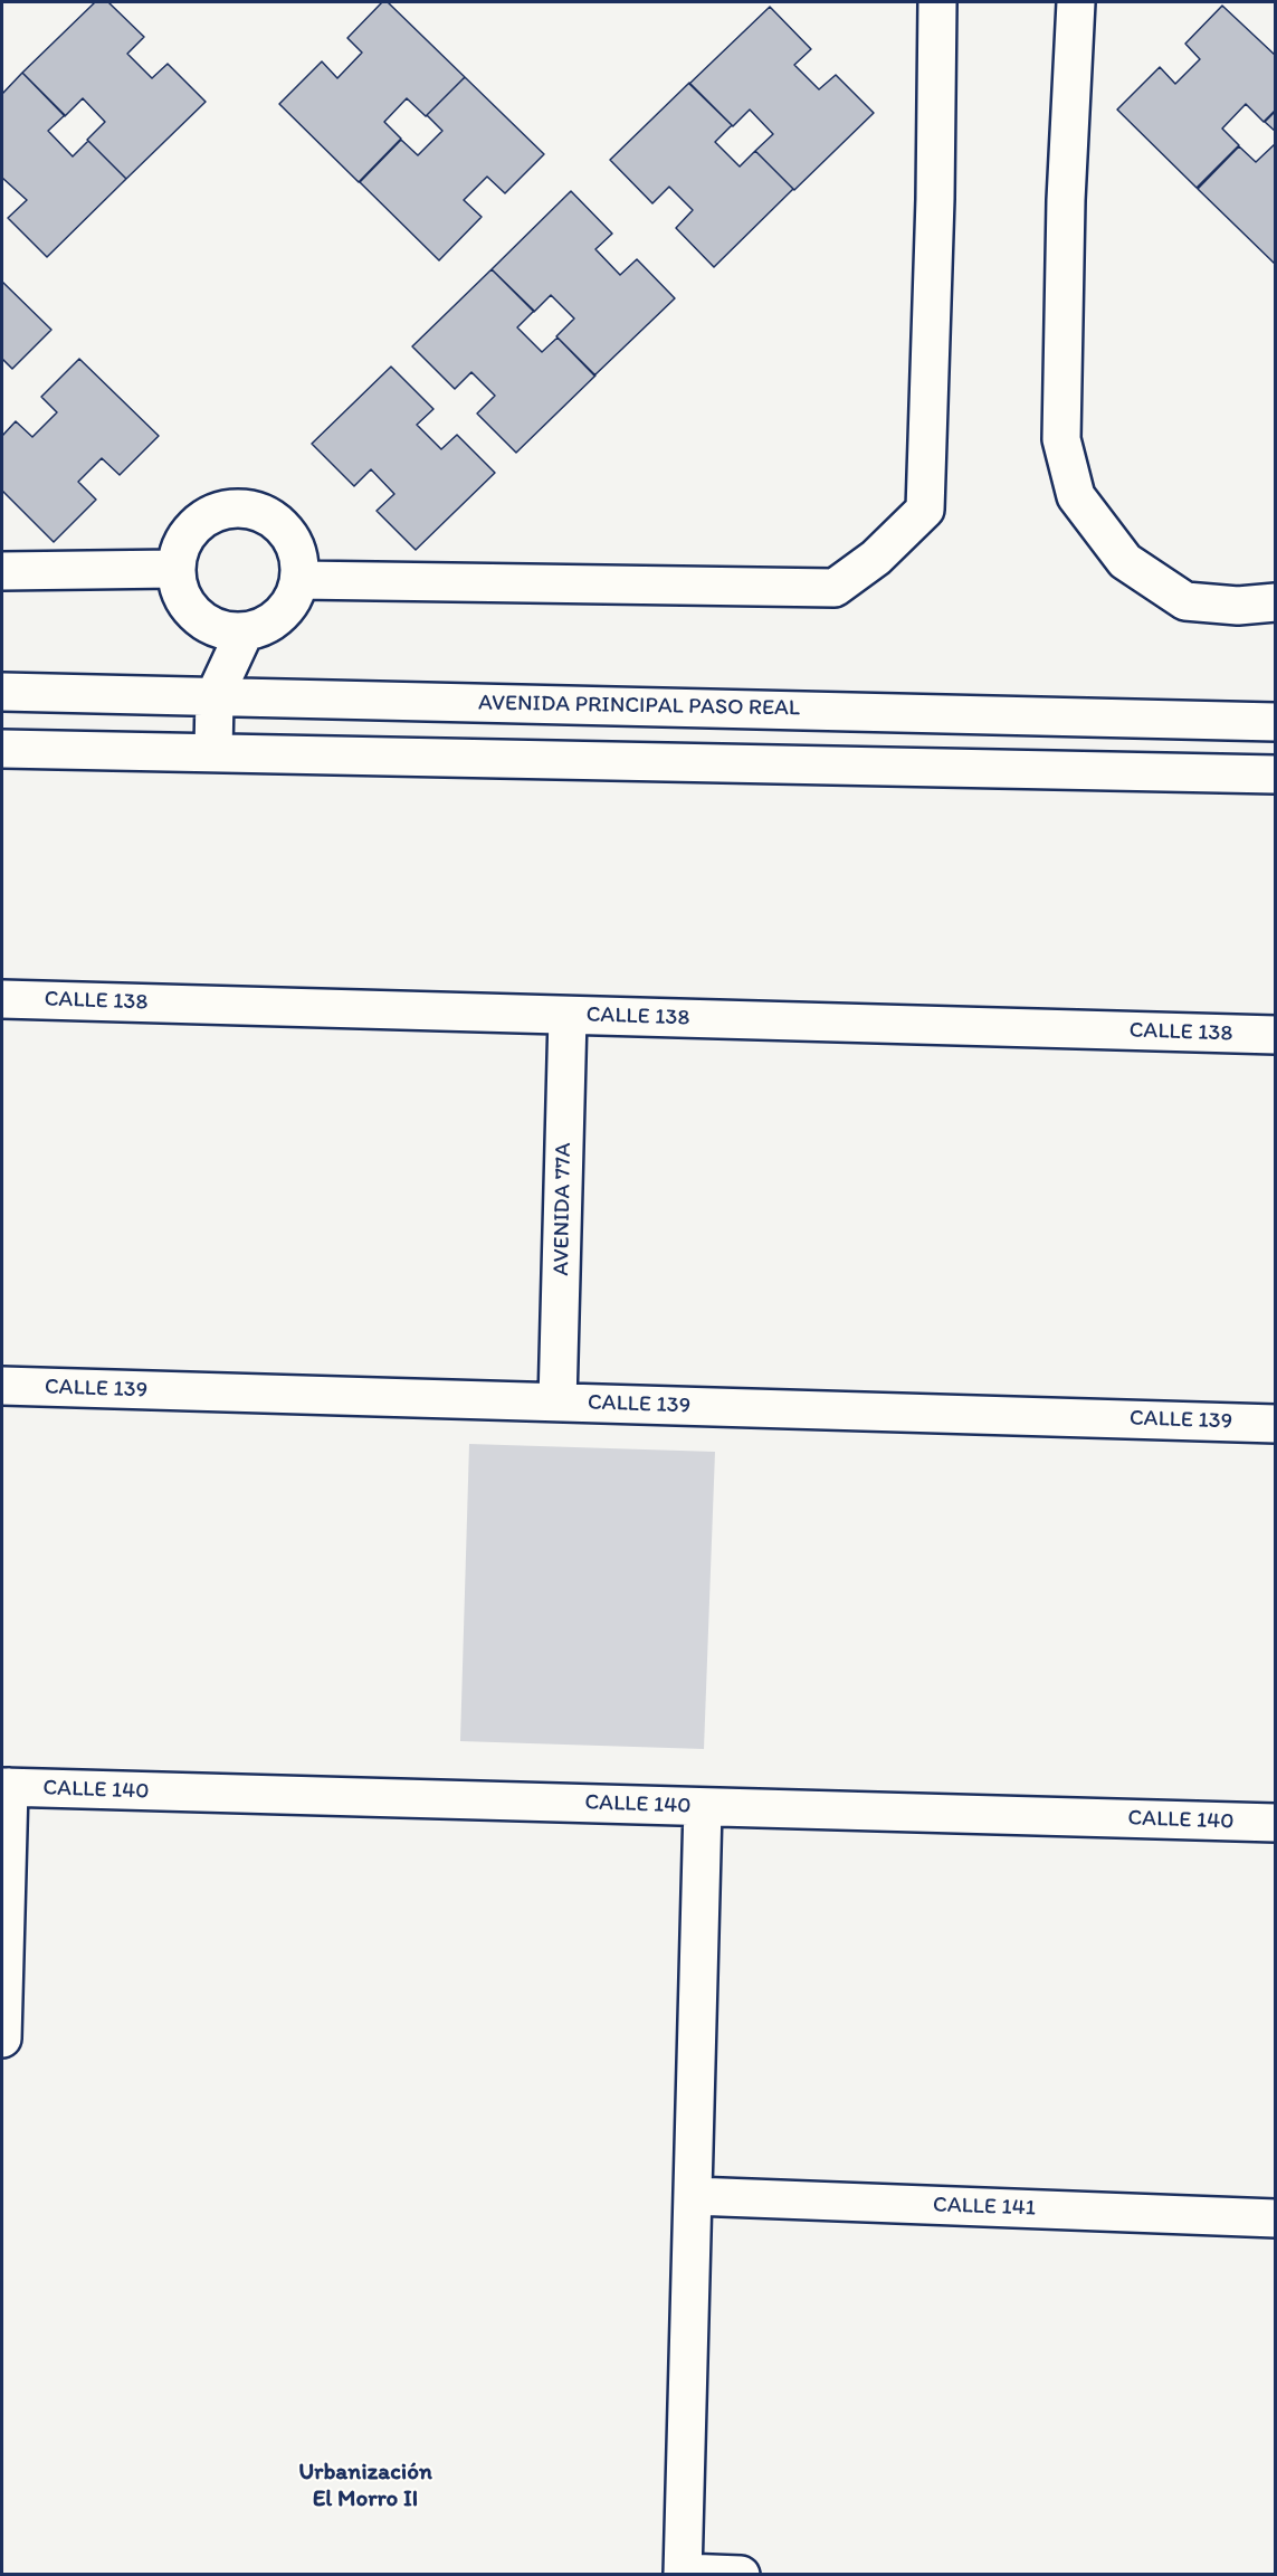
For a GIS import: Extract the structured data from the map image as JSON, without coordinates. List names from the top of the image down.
{
  "streets": {
    "street": [
      "AVENIDA PRINCIPAL PASO REAL",
      "CALLE 138",
      "AVENIDA 77A",
      "CALLE 139",
      "CALLE 140",
      "CALLE 141"
    ]
  },
  "crossings": [
    ["CALLE 138", "AVENIDA 77A"],
    ["AVENIDA 77A", "CALLE 139"]
  ],
  "districts": ["Urbanización El Morro II"]
}
